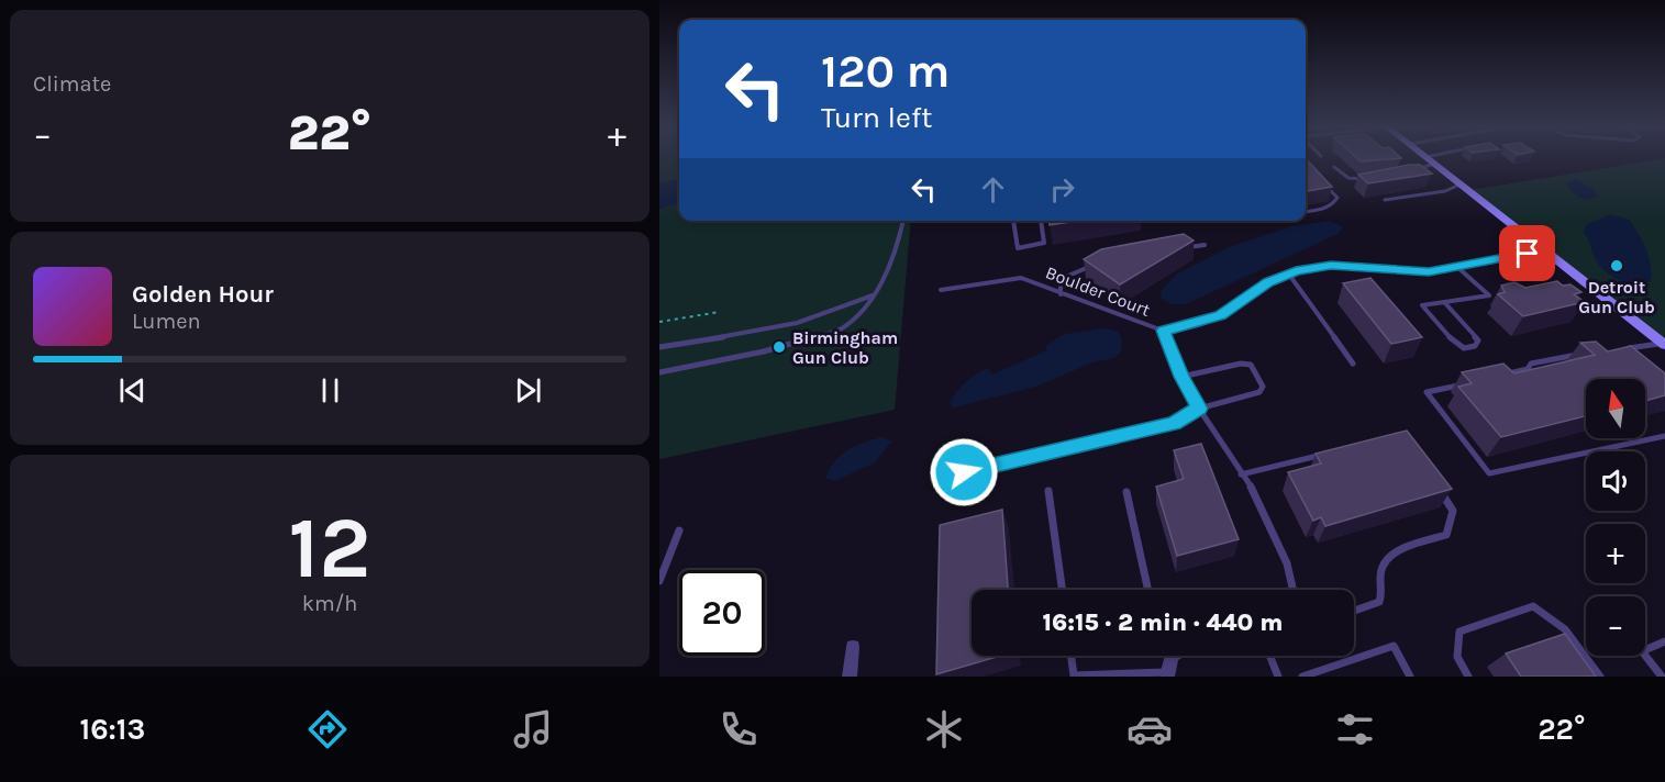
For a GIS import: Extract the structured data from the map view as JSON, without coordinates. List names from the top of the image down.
{
  "streets": {
    "street": ["Boulder Court"]
  },
  "places": ["Detroit Gun Club", "Birmingham Gun Club"],
  "north": "top",
  "page": {
    "tile": [
      "Climate",
      ["12", "km/h"]
    ],
    "turn": ["120 m", "Turn left"],
    "heat": ["−", "22°", "+"],
    "song": ["Golden Hour", "Lumen"],
    "map_buttons": ["+", "−"],
    "limit": "20",
    "trip": "16:15 · 2 min · 440 m",
    "tabs": ["16:13", "22°"]
  }
}
